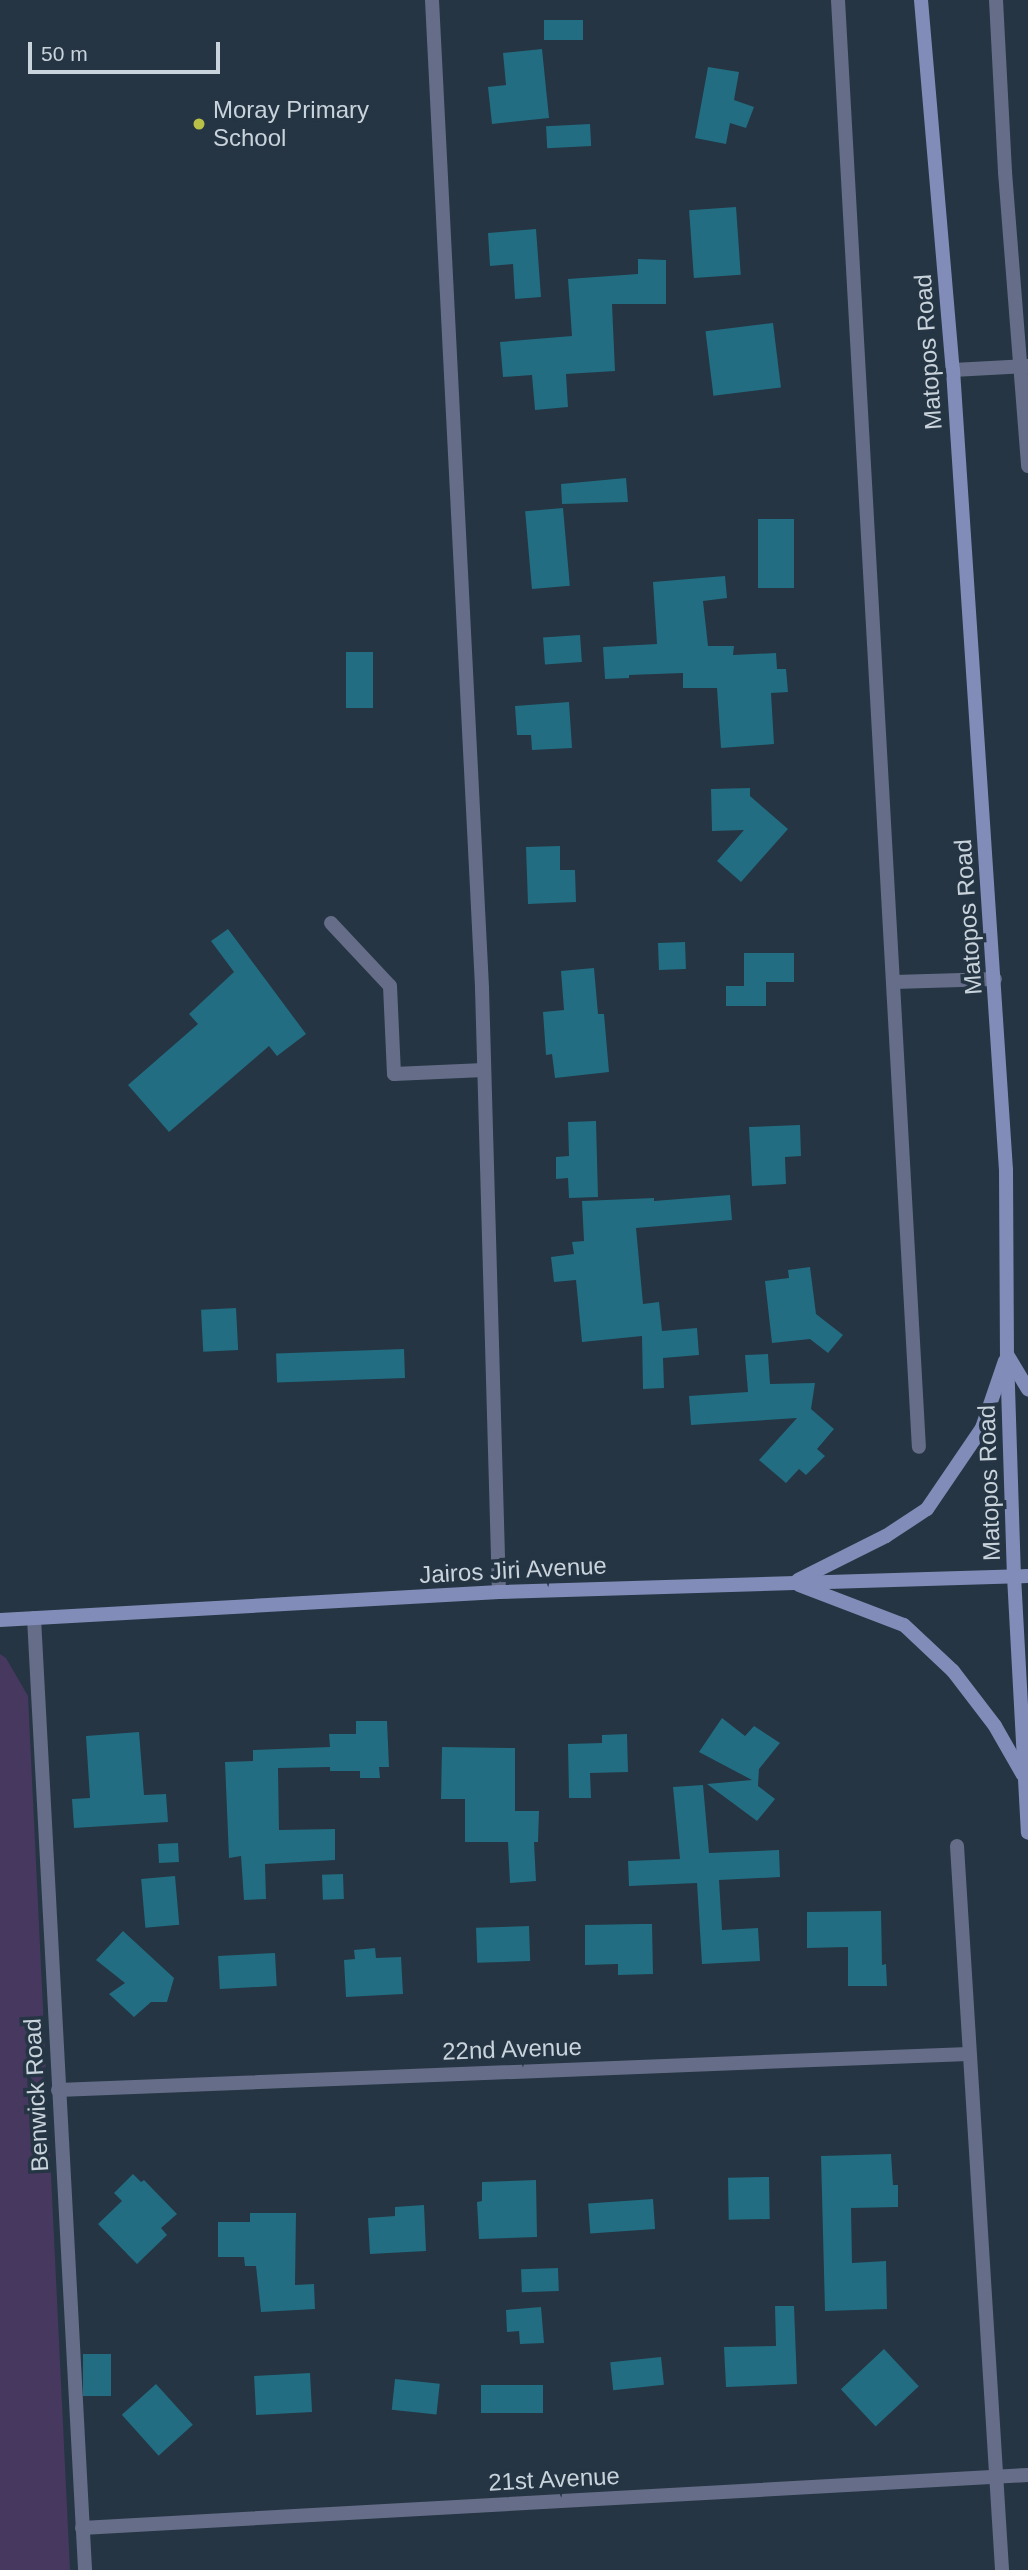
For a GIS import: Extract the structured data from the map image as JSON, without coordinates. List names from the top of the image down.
{
  "streets": {
    "main road": ["Matopos Road", "Jairos Jiri Avenue"],
    "street": ["22nd Avenue", "Benwick Road", "21st Avenue"]
  },
  "crossings": [
    ["Matopos Road", "Jairos Jiri Avenue"],
    ["Jairos Jiri Avenue", "Benwick Road"],
    ["22nd Avenue", "Benwick Road"],
    ["Benwick Road", "21st Avenue"]
  ],
  "places": ["Moray Primary School"],
  "scale_bar": "50 m"
}
